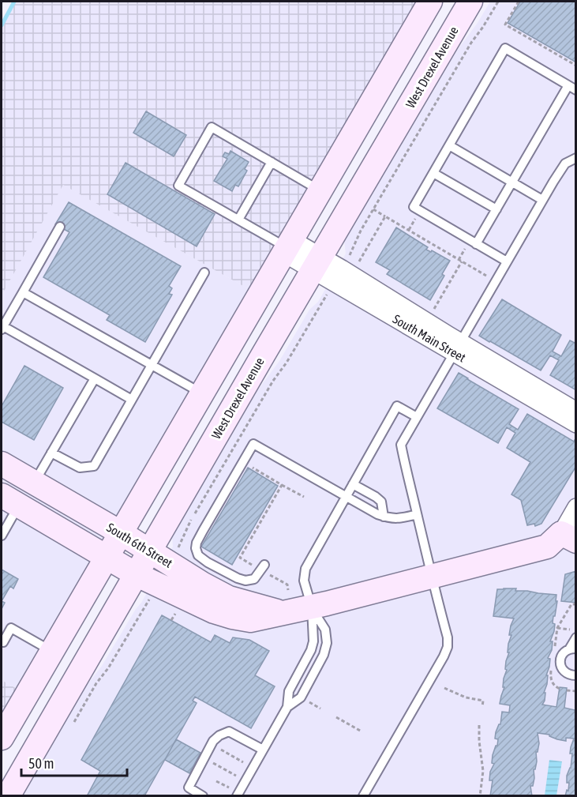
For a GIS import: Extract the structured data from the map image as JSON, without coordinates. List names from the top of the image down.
{
  "streets": {
    "street": ["West Drexel Avenue", "South Main Street", "South 6th Street"]
  },
  "crossings": [
    ["West Drexel Avenue", "South Main Street"],
    ["West Drexel Avenue", "South 6th Street"]
  ],
  "scale_bar": "50 m"
}
